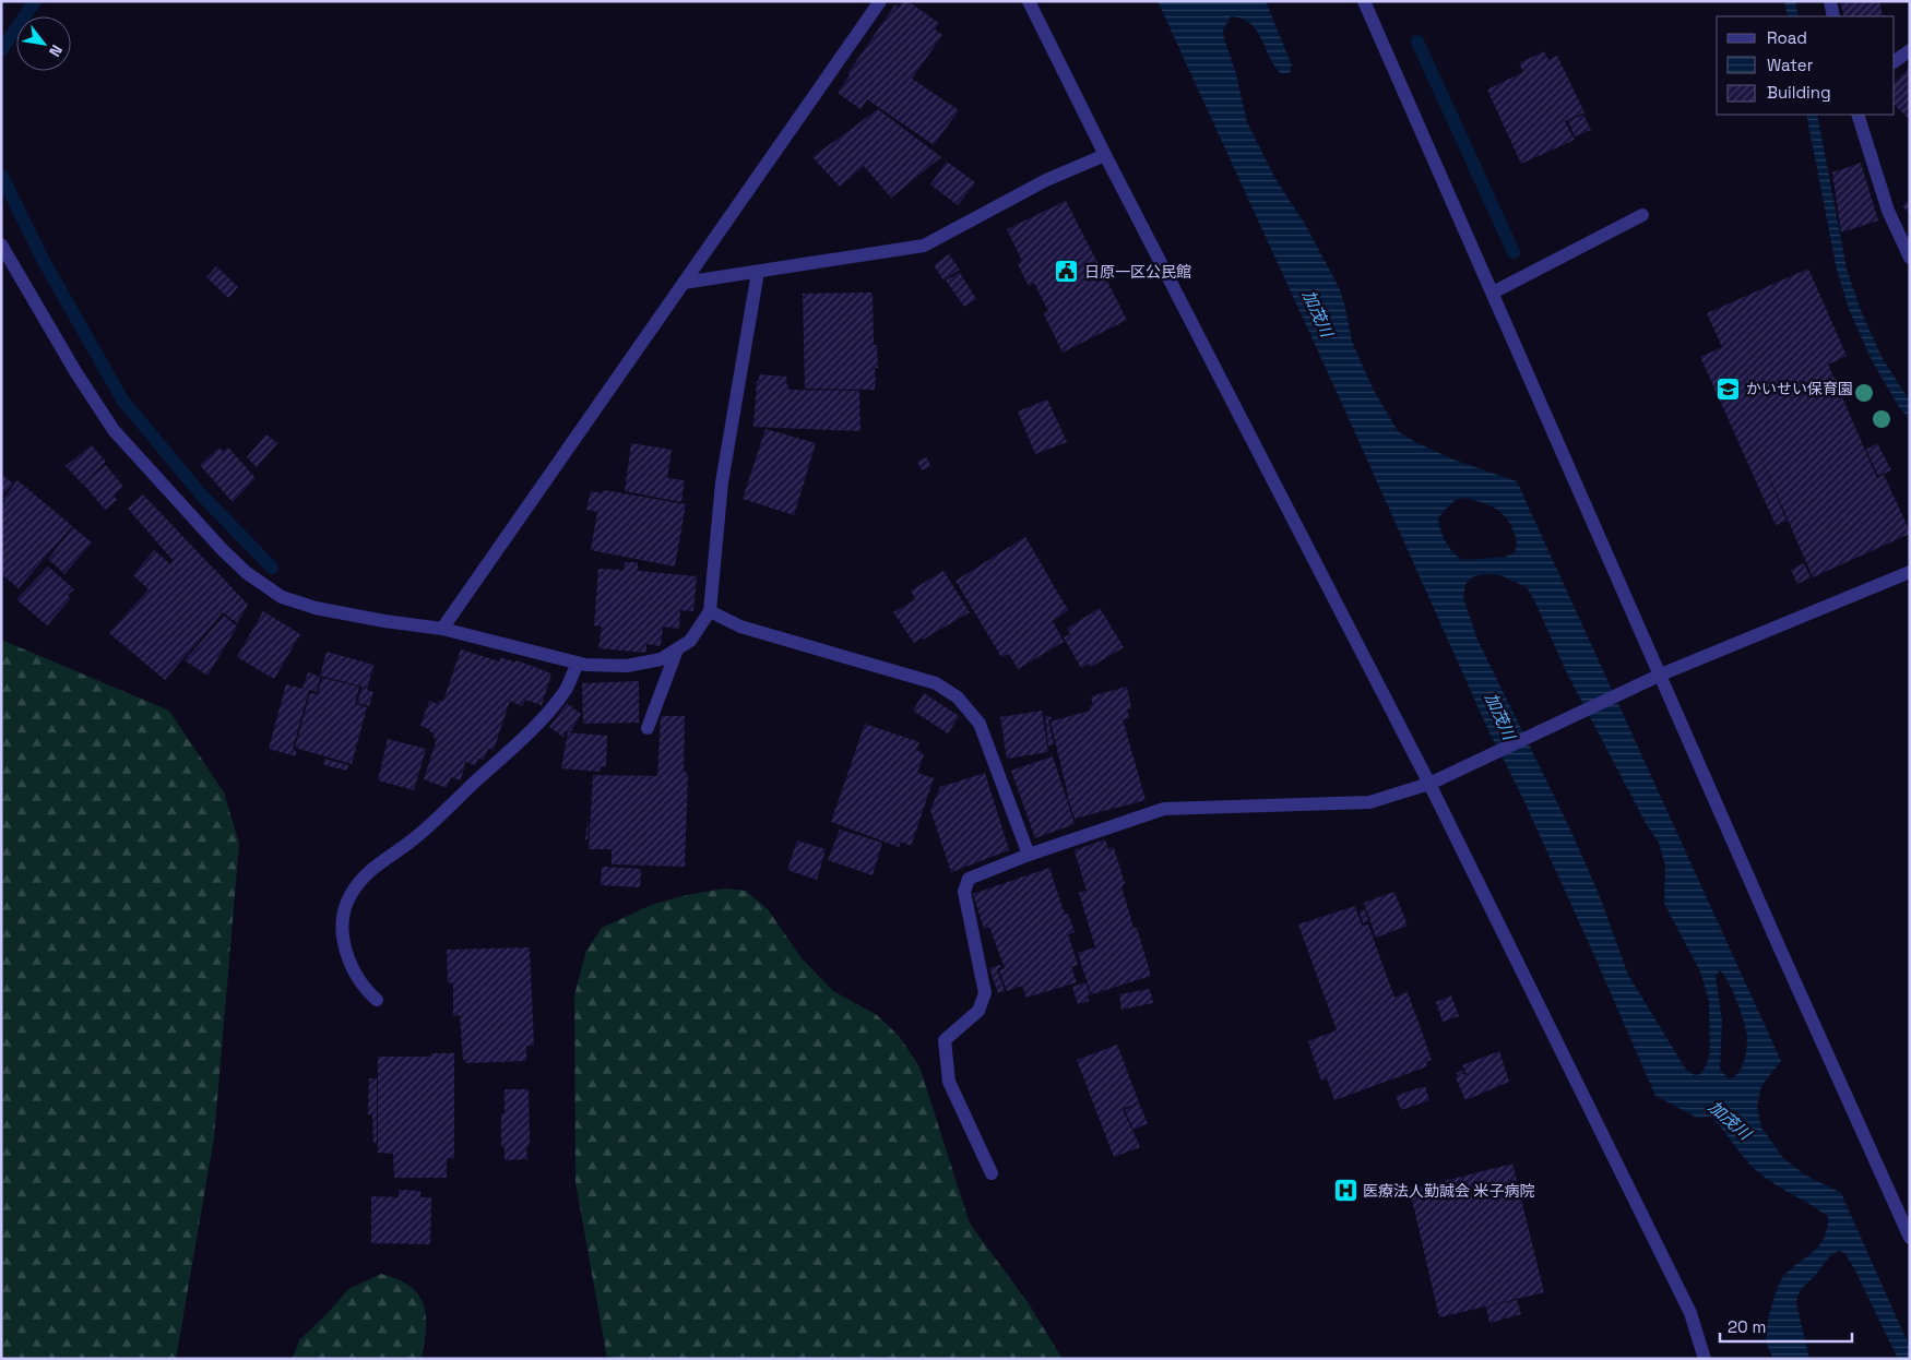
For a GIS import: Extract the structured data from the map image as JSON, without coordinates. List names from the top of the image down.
{
  "water": ["加茂川"],
  "places": {
    "public building": ["日原一区公民館"],
    "school or university": ["かいせい保育園"],
    "hospital": ["医療法人勤誠会 米子病院"]
  },
  "legend": ["Road", "Water", "Building"],
  "scale_bar": "20 m",
  "north": "bottom right"
}
